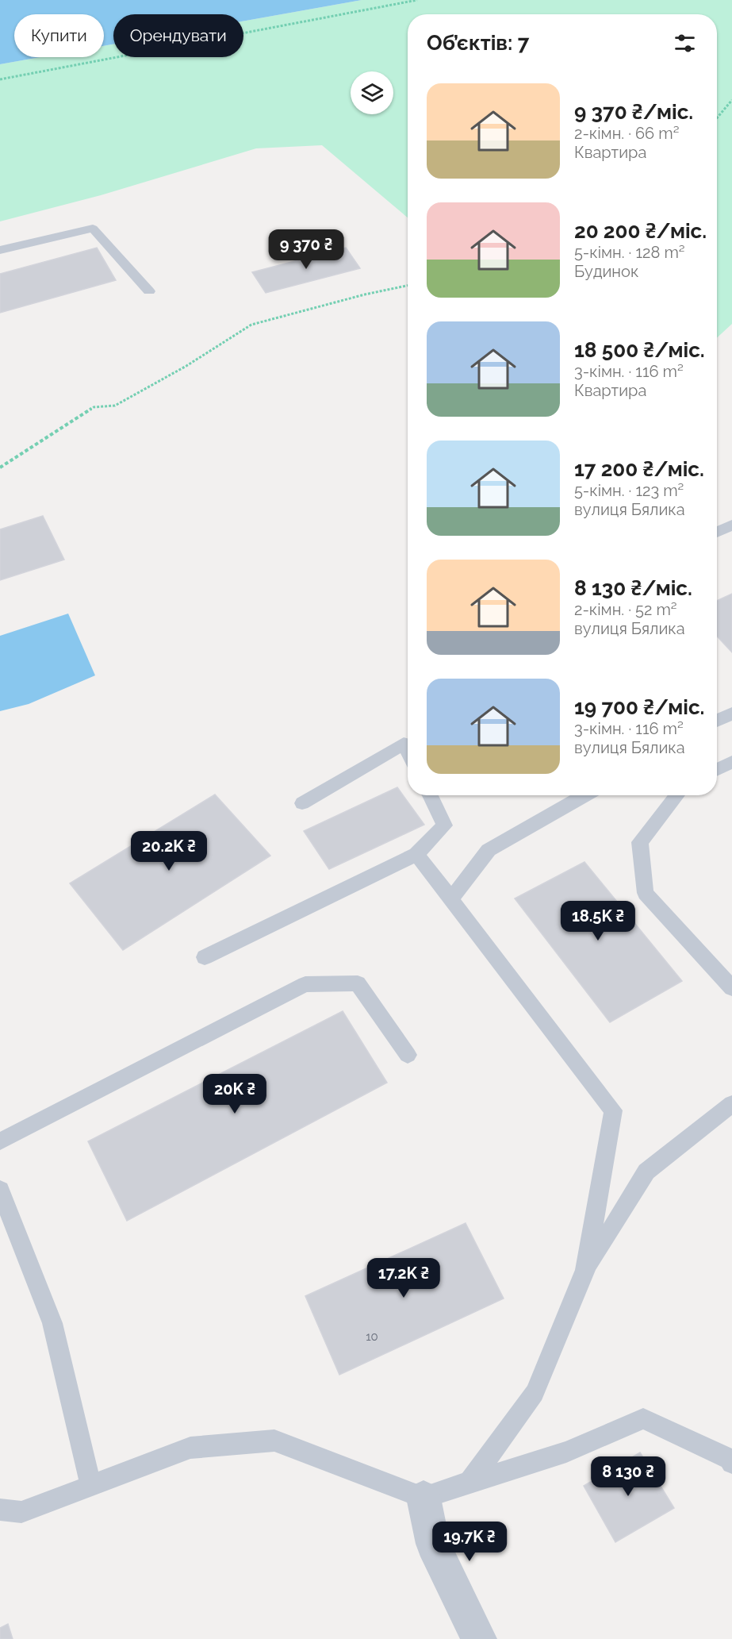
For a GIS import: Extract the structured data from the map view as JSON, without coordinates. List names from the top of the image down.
{
  "house_numbers": ["10"],
  "page": {
    "chip": ["Купити", "Орендувати"],
    "heading": "Об’єктів: 7",
    "list": [
      {
        "name": "9 370 ₴/міс.",
        "note": "2-кімн. · 66 m² · Квартира"
      },
      {
        "name": "20 200 ₴/міс.",
        "note": "5-кімн. · 128 m² · Будинок"
      },
      {
        "name": "18 500 ₴/міс.",
        "note": "3-кімн. · 116 m² · Квартира"
      },
      {
        "name": "17 200 ₴/міс.",
        "note": "5-кімн. · 123 m² · вулиця Бялика"
      },
      {
        "name": "8 130 ₴/міс.",
        "note": "2-кімн. · 52 m² · вулиця Бялика"
      },
      {
        "name": "19 700 ₴/міс.",
        "note": "3-кімн. · 116 m² · вулиця Бялика"
      }
    ],
    "price": [
      "9 370 ₴",
      "20.2K ₴",
      "18.5K ₴",
      "20K ₴",
      "17.2K ₴",
      "8 130 ₴",
      "19.7K ₴"
    ]
  }
}
